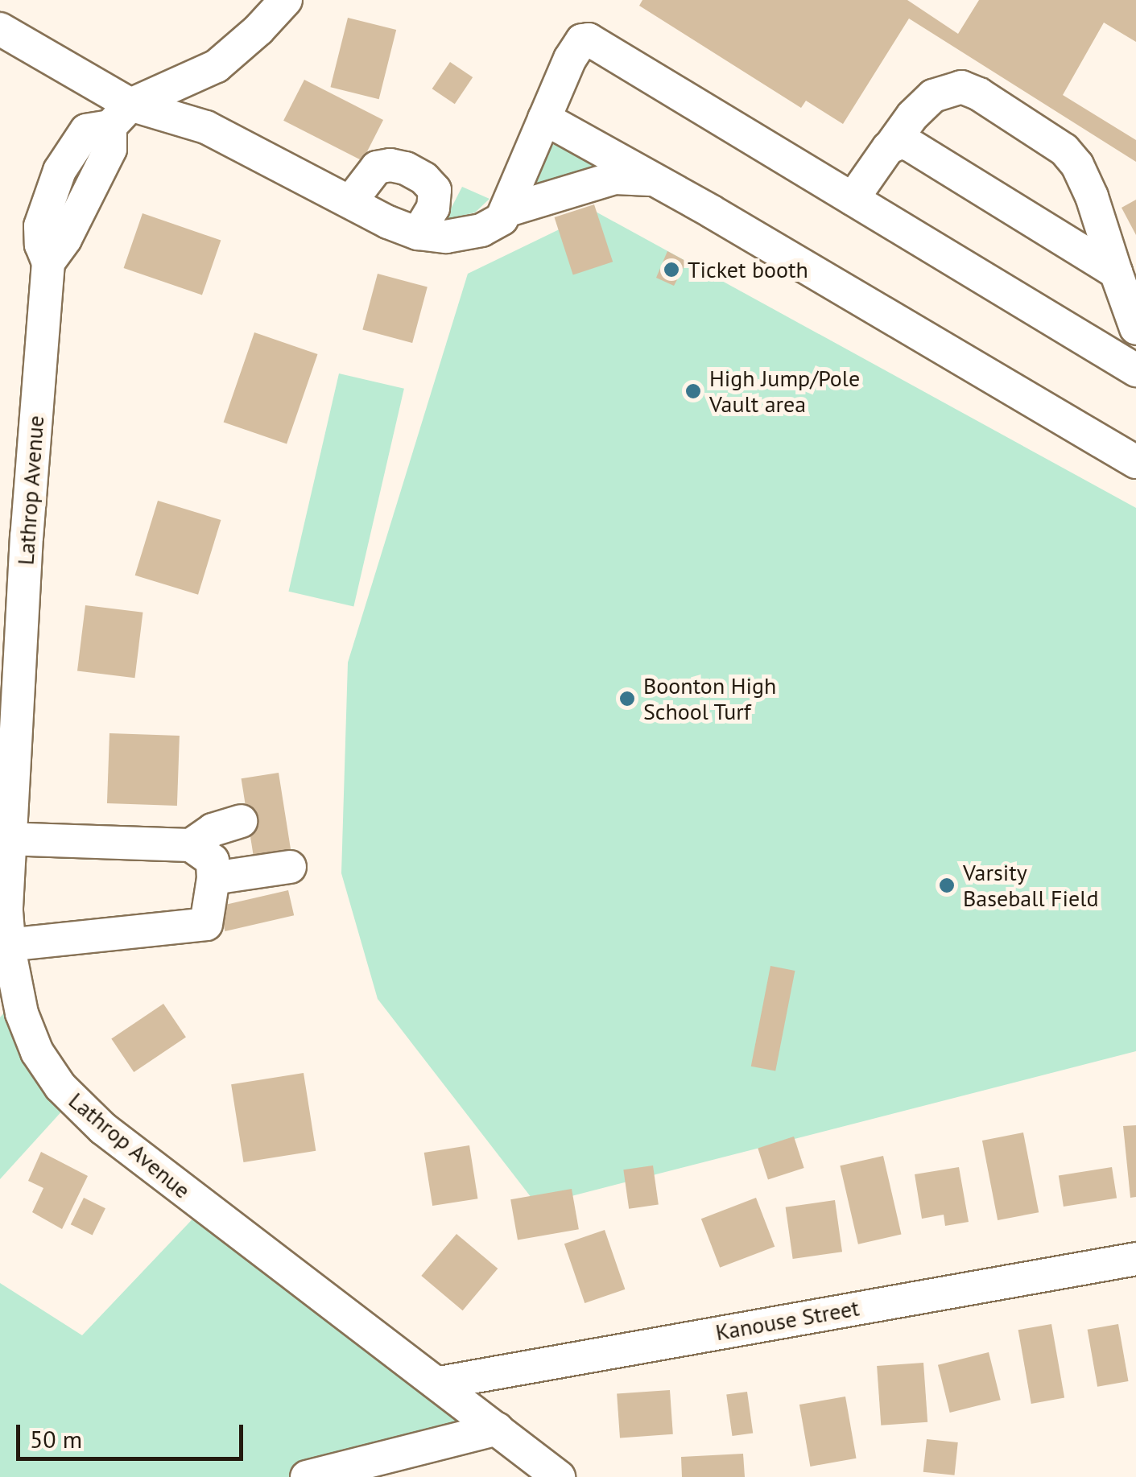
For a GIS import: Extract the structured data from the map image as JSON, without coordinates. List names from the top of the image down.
{
  "streets": {
    "street": ["Lathrop Avenue", "Kanouse Street"]
  },
  "crossings": [
    ["Lathrop Avenue", "Kanouse Street"]
  ],
  "places": [
    "Ticket booth",
    "High Jump/Pole Vault area",
    "Boonton High School Turf",
    "Varsity Baseball Field"
  ],
  "scale_bar": "50 m"
}
